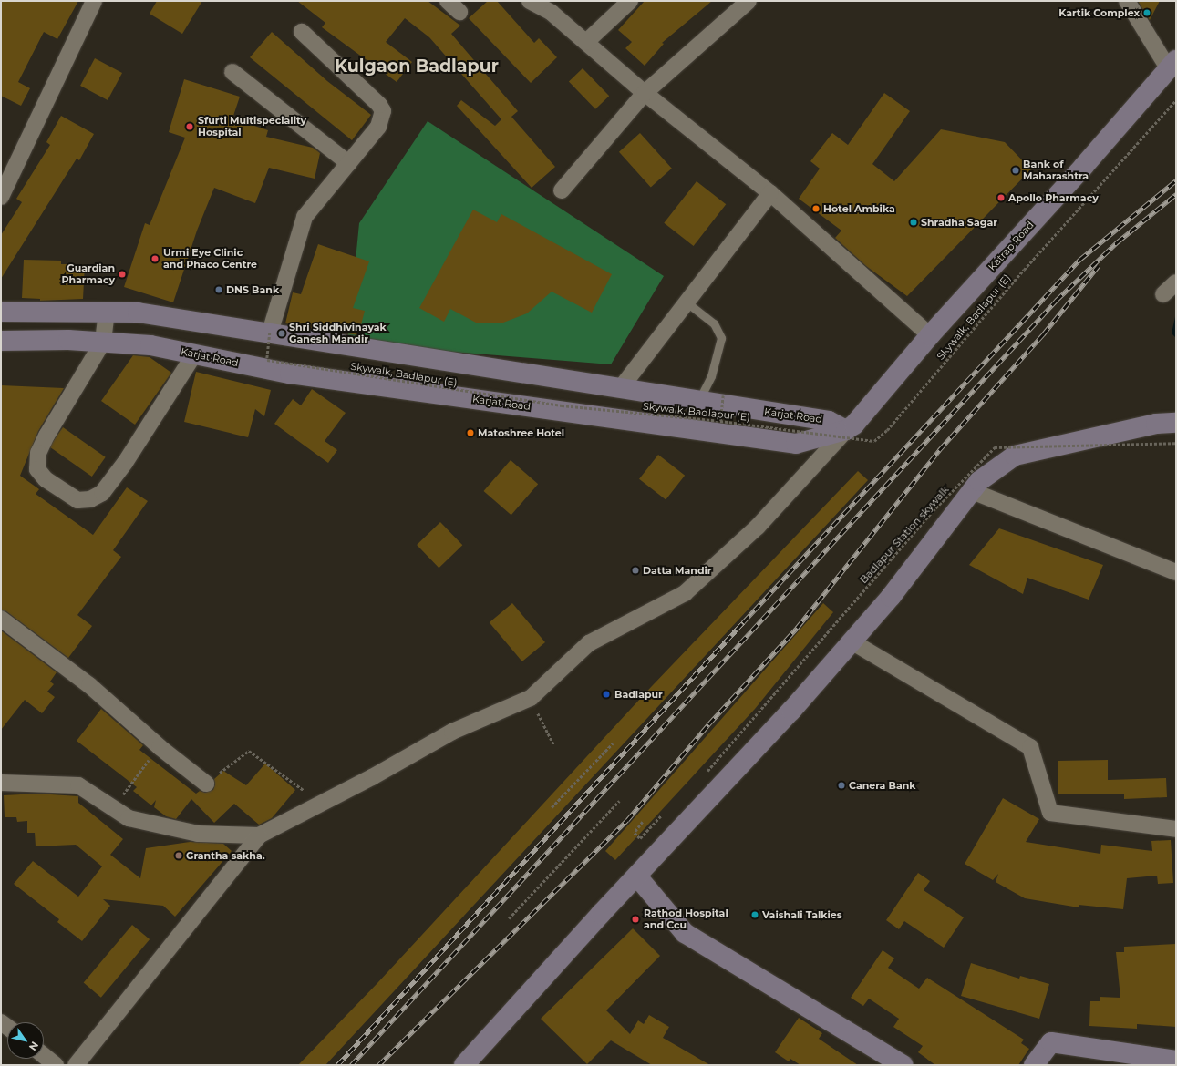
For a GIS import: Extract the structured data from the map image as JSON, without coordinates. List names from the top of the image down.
{
  "streets": {
    "main road": ["Katrap Road", "Karjat Road"],
    "path": ["Skywalk, Badlapur (E)", "Badlapur Station skywalk"]
  },
  "crossings": [
    ["Katrap Road", "Karjat Road"],
    ["Skywalk, Badlapur (E)", "Karjat Road"]
  ],
  "districts": ["Kulgaon Badlapur"],
  "places": [
    "Kartik Complex",
    "Sfurti Multispeciality Hospital",
    "Bank of Maharashtra",
    "Apollo Pharmacy",
    "Hotel Ambika",
    "Shradha Sagar",
    "Urmi Eye Clinic and Phaco Centre",
    "Guardian Pharmacy",
    "DNS Bank",
    "Shri Siddhivinayak Ganesh Mandir",
    "Matoshree Hotel",
    "Datta Mandir",
    "Badlapur",
    "Canera Bank",
    "Grantha sakha.",
    "Vaishali Talkies",
    "Rathod Hospital and Ccu"
  ],
  "north": "bottom right"
}
